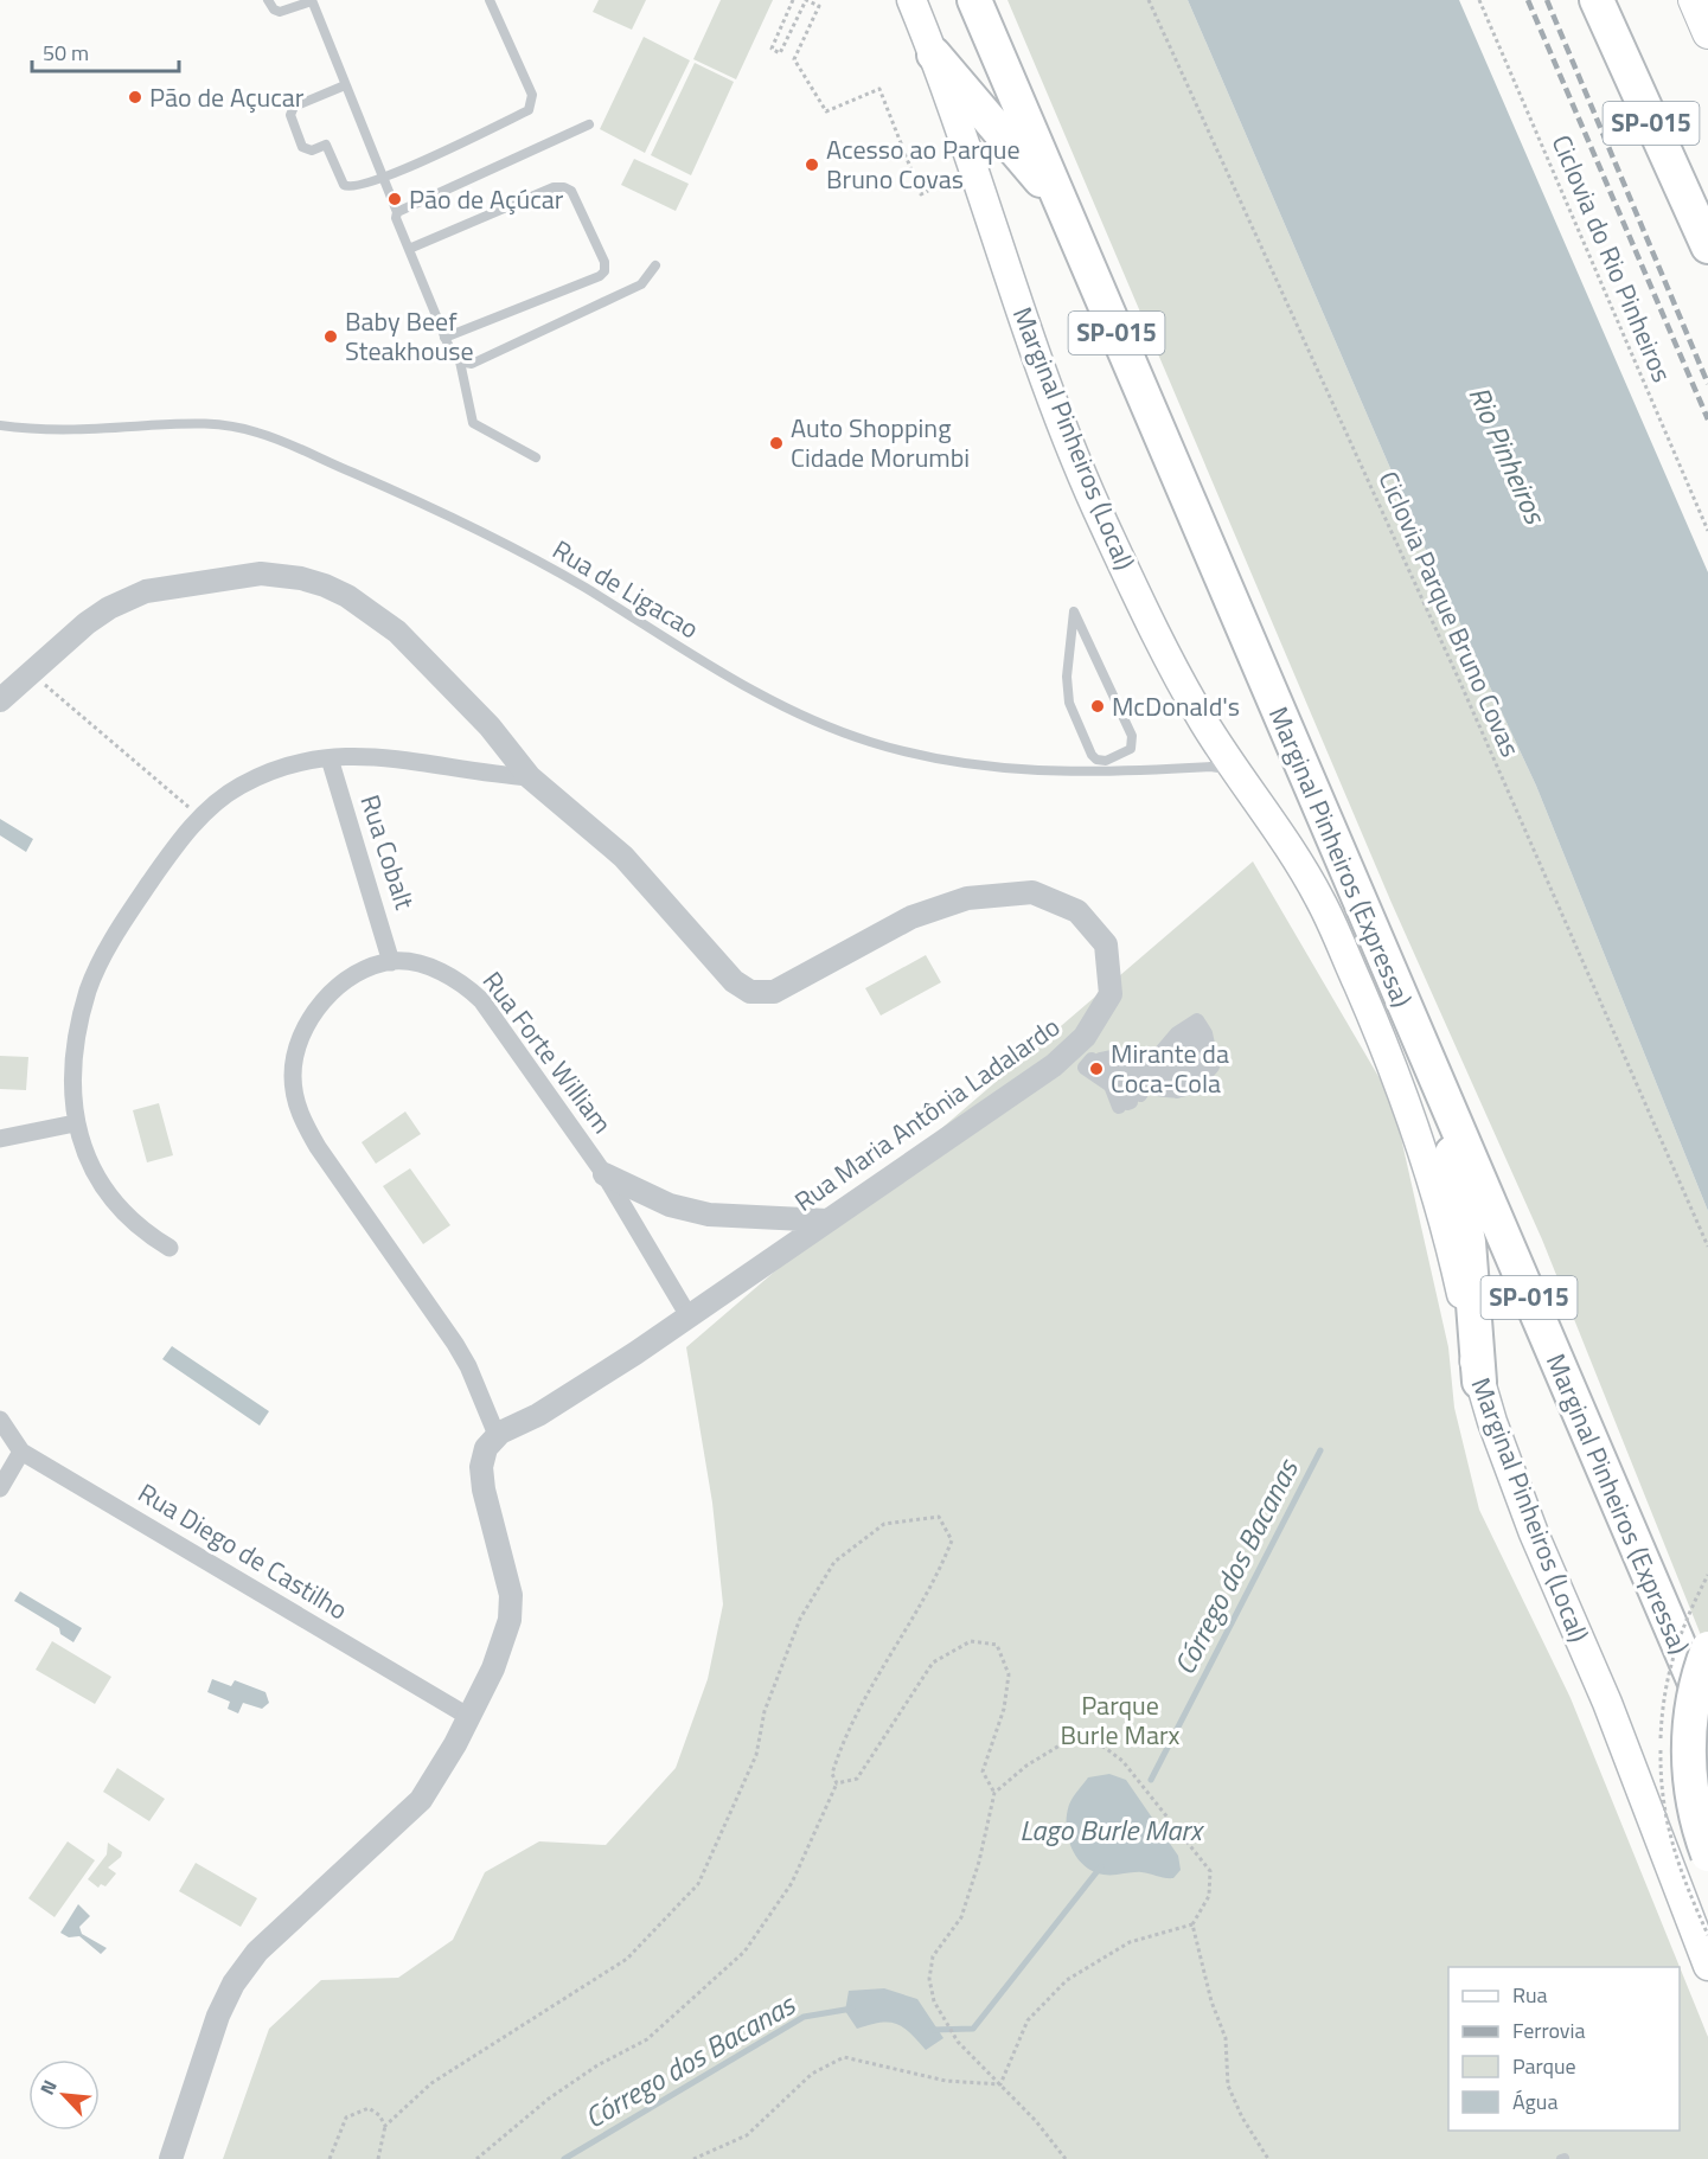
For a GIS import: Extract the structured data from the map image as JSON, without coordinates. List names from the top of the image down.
{
  "streets": {
    "highway": ["SP-015", "Marginal Pinheiros (Expressa)"],
    "main road": ["Marginal Pinheiros (Local)"],
    "street": [
      "Rua Cobalt",
      "Rua Forte William",
      "Rua Maria Antônia Ladalardo",
      "Rua Diego de Castilho"
    ],
    "lane": ["Rua de Ligacao"],
    "path": ["Ciclovia do Rio Pinheiros", "Ciclovia Parque Bruno Covas"]
  },
  "crossings": [
    ["Marginal Pinheiros (Local)", "Rua de Ligacao"],
    ["Rua Cobalt", "Rua Forte William"],
    ["Rua Forte William", "Rua Maria Antônia Ladalardo"]
  ],
  "water": ["Rio Pinheiros", "Córrego dos Bacanas", "Lago Burle Marx"],
  "parks": ["Parque Burle Marx"],
  "places": [
    "Pão de Açucar",
    "Acesso ao Parque Bruno Covas",
    "Pão de Açúcar",
    "Baby Beef Steakhouse",
    "Auto Shopping Cidade Morumbi",
    "McDonald's",
    "Mirante da Coca-Cola"
  ],
  "legend": [
    "Rua",
    "Ferrovia",
    "Parque",
    "Água"
  ],
  "scale_bar": "50 m",
  "north": "top left"
}
